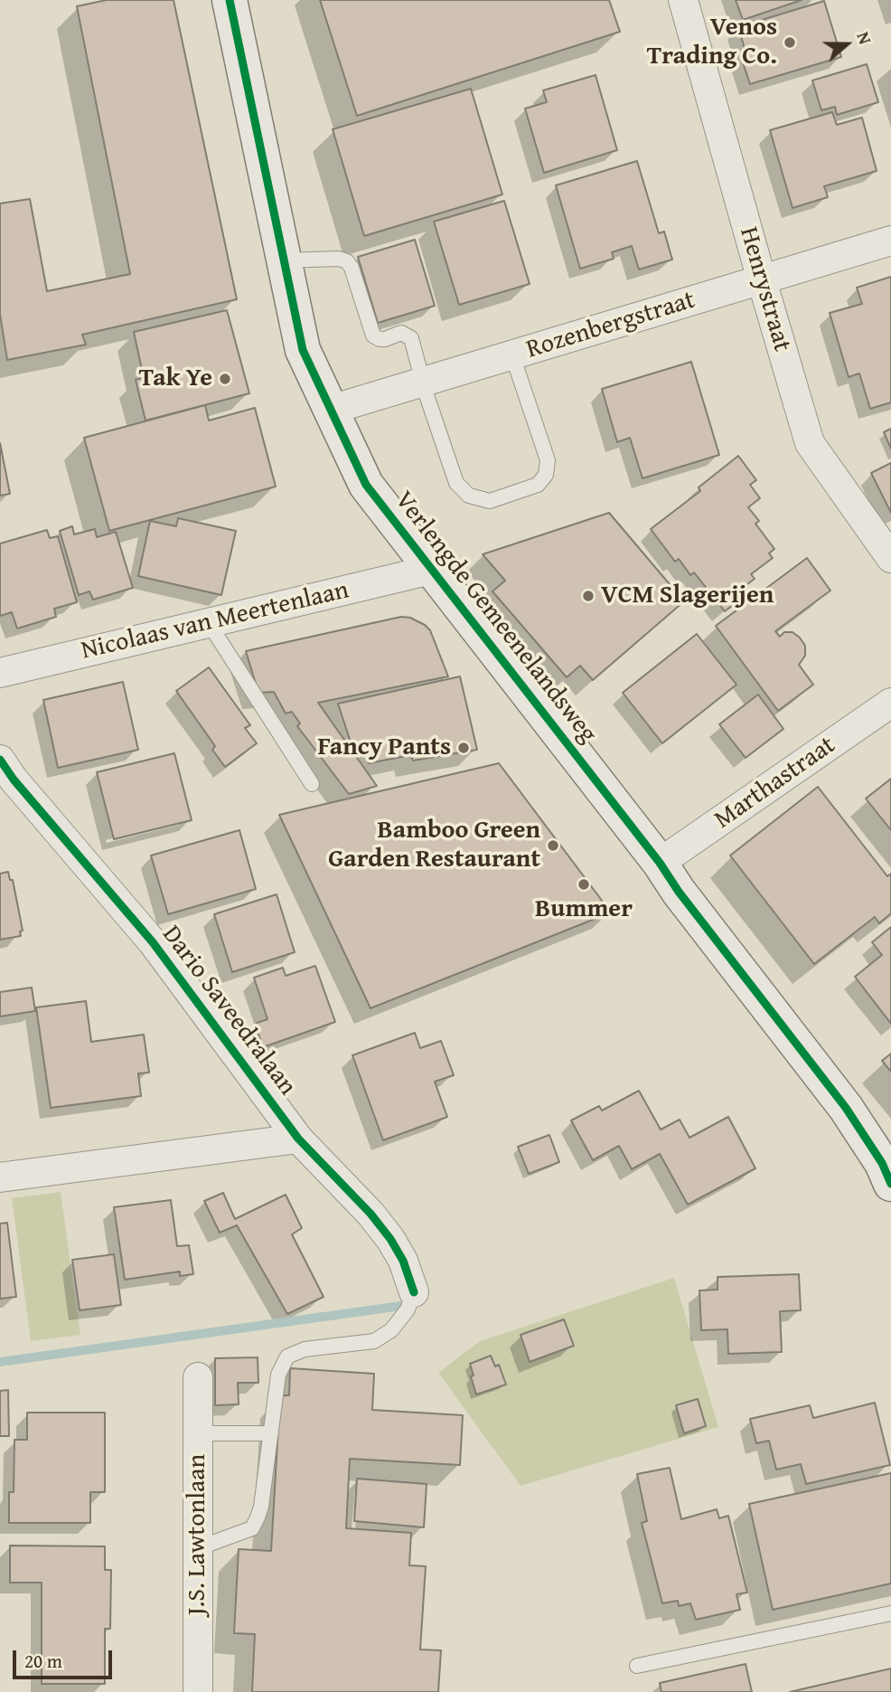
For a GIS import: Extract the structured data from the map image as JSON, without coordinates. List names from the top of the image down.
{
  "streets": {
    "street": [
      "Henrystraat",
      "Rozenbergstraat",
      "Verlengde Gemeenelandsweg",
      "Nicolaas van Meertenlaan",
      "Marthastraat",
      "Dario Saveedralaan",
      "J.S. Lawtonlaan"
    ]
  },
  "crossings": [
    ["Henrystraat", "Rozenbergstraat"],
    ["Rozenbergstraat", "Verlengde Gemeenelandsweg"],
    ["Verlengde Gemeenelandsweg", "Nicolaas van Meertenlaan"],
    ["Verlengde Gemeenelandsweg", "Marthastraat"]
  ],
  "places": [
    "Venos Trading Co.",
    "Tak Ye",
    "VCM Slagerijen",
    "Fancy Pants",
    "Bamboo Green Garden Restaurant",
    "Bummer"
  ],
  "scale_bar": "20 m",
  "north": "right"
}
